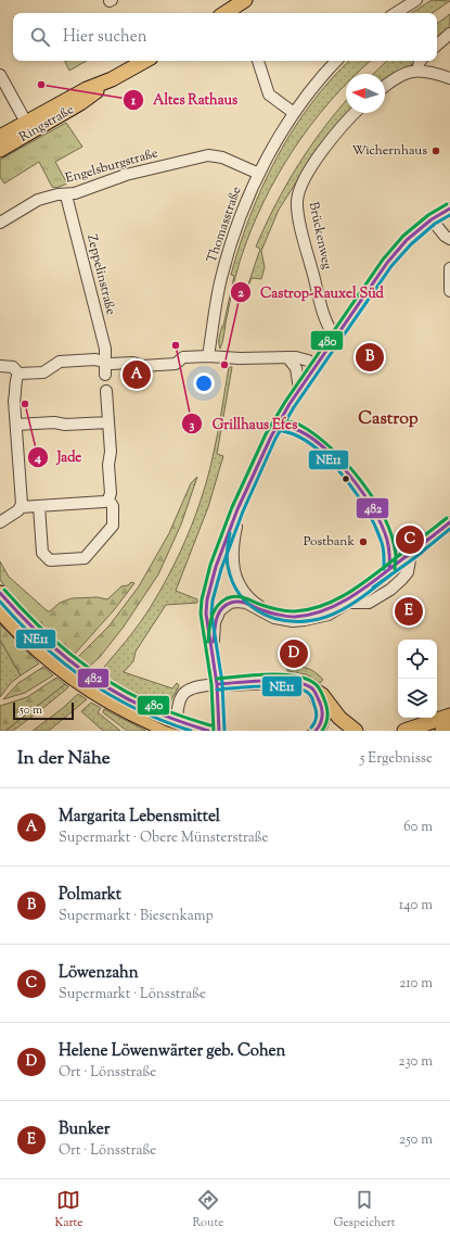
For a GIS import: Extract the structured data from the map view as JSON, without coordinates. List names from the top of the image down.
{
  "streets": {
    "main road": ["Ringstraße"],
    "street": [
      "Engelsburgstraße",
      "Thomasstraße",
      "Brückenweg",
      "Zeppelinstraße"
    ]
  },
  "crossings": [
    ["Engelsburgstraße", "Thomasstraße"],
    ["Engelsburgstraße", "Zeppelinstraße"]
  ],
  "districts": ["Castrop"],
  "places": [
    "Altes Rathaus",
    "Wichernhaus",
    "Grillhaus Efes",
    "Castrop-Rauxel Süd",
    "Jade",
    "Postbank"
  ],
  "lines": ["transit line 480", "transit line 482", "transit line NE11"],
  "scale_bar": "50 m",
  "north": "left",
  "page": {
    "search": "Hier suchen",
    "pins": [
      "B",
      "A",
      "C",
      "E",
      "D"
    ],
    "scale": "50 m",
    "heading": ["In der Nähe", "5 Ergebnisse"],
    "list": [
      {
        "mark": "A",
        "name": "Margarita Lebensmittel",
        "note": "Supermarkt · Obere Münsterstraße",
        "value": "60 m"
      },
      {
        "mark": "B",
        "name": "Polmarkt",
        "note": "Supermarkt · Biesenkamp",
        "value": "140 m"
      },
      {
        "mark": "C",
        "name": "Löwenzahn",
        "note": "Supermarkt · Lönsstraße",
        "value": "210 m"
      },
      {
        "mark": "D",
        "name": "Helene Löwenwärter geb. Cohen",
        "note": "Ort · Lönsstraße",
        "value": "230 m"
      },
      {
        "mark": "E",
        "name": "Bunker",
        "note": "Ort · Lönsstraße",
        "value": "250 m"
      }
    ],
    "nav": ["Karte", "Route", "Gespeichert"]
  }
}
